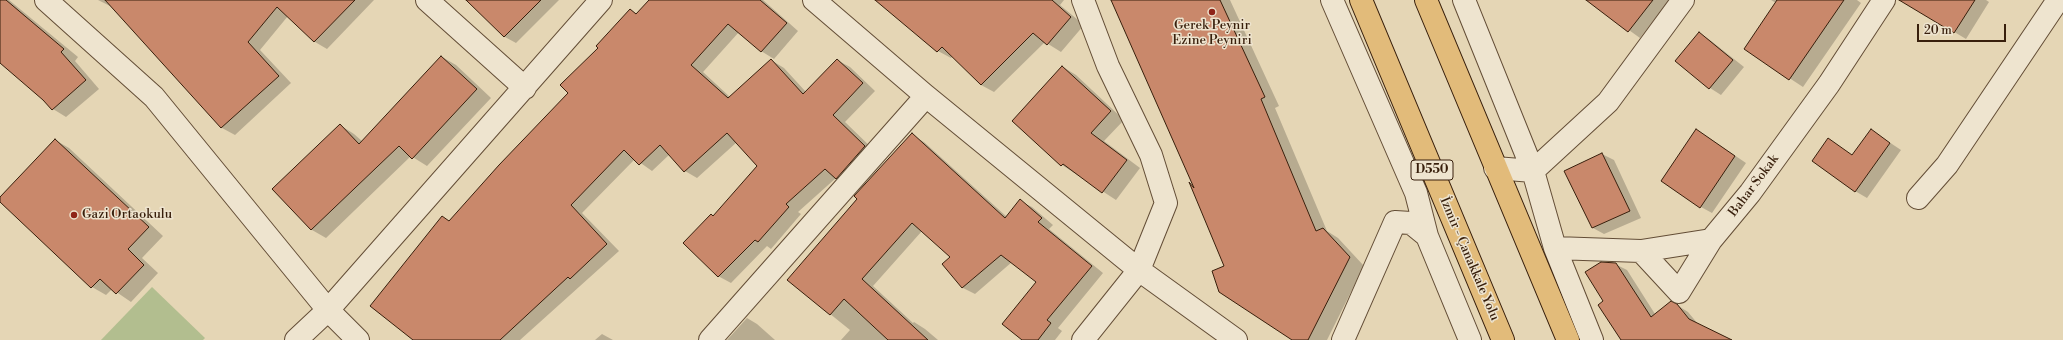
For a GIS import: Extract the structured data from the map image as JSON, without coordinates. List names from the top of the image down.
{
  "streets": {
    "highway": ["D550", "İzmir - Çanakkale Yolu"],
    "street": ["Bahar Sokak"]
  },
  "places": ["Gerek Peynir Ezine Peyniri", "Gazi Ortaokulu"],
  "scale_bar": "20 m"
}
